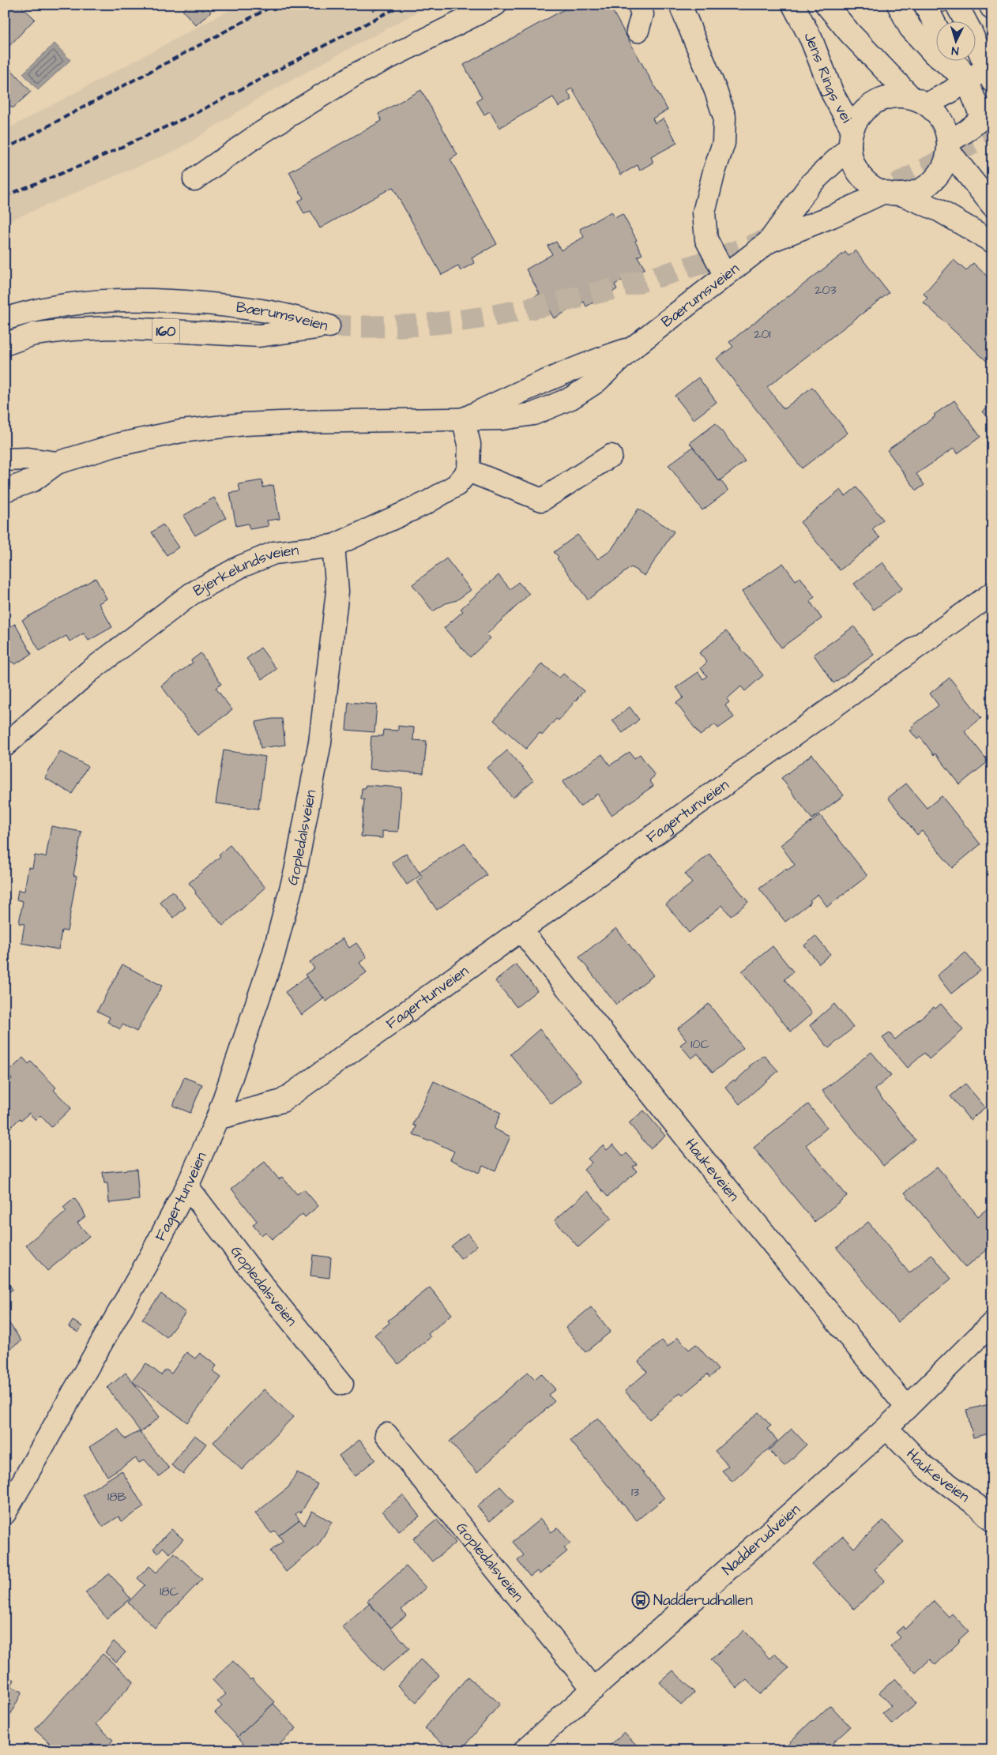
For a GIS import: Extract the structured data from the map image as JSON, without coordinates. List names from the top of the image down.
{
  "streets": {
    "street": [
      "Jens Rings vei",
      "Bærumsveien",
      "160",
      "Bjerkelundsveien",
      "Fagertunveien",
      "Gopledalsveien",
      "Haukeveien",
      "Nadderudveien"
    ]
  },
  "crossings": [
    ["Jens Rings vei", "Bærumsveien"],
    ["Bjerkelundsveien", "Gopledalsveien"],
    ["Fagertunveien", "Gopledalsveien"],
    ["Fagertunveien", "Haukeveien"],
    ["Gopledalsveien", "Nadderudveien"],
    ["Haukeveien", "Nadderudveien"]
  ],
  "places": {
    "bus stop": ["Nadderudhallen"]
  },
  "house_numbers": [
    "203",
    "201",
    "10C",
    "13",
    "18B",
    "18C"
  ],
  "north": "bottom"
}
